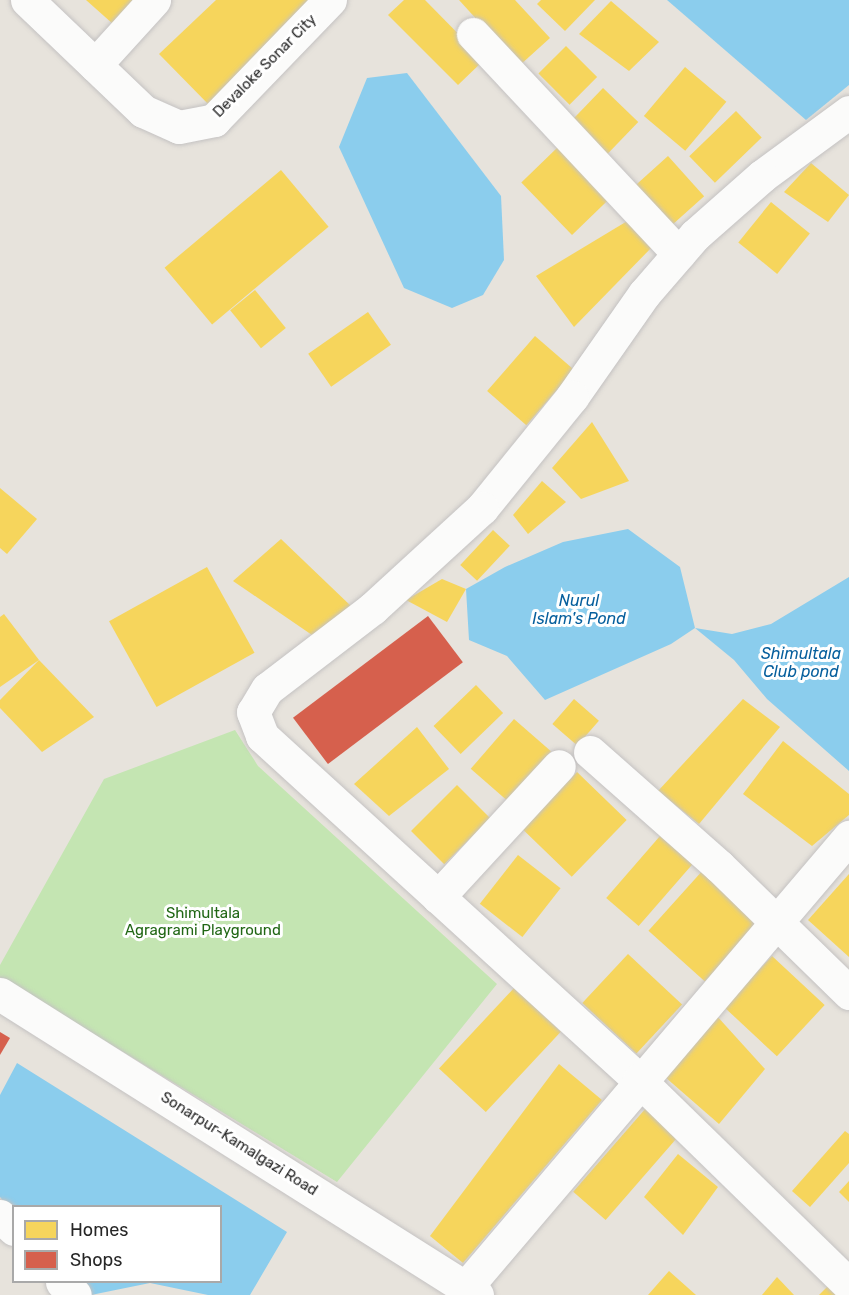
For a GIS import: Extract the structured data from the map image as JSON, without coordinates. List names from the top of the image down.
{
  "streets": {
    "street": ["Devaloke Sonar City", "Sonarpur-Kamalgazi Road"]
  },
  "water": ["Nurul Islam's Pond", "Shimultala Club pond"],
  "parks": ["Shimultala Agragrami Playground"],
  "legend": ["Homes", "Shops"]
}
